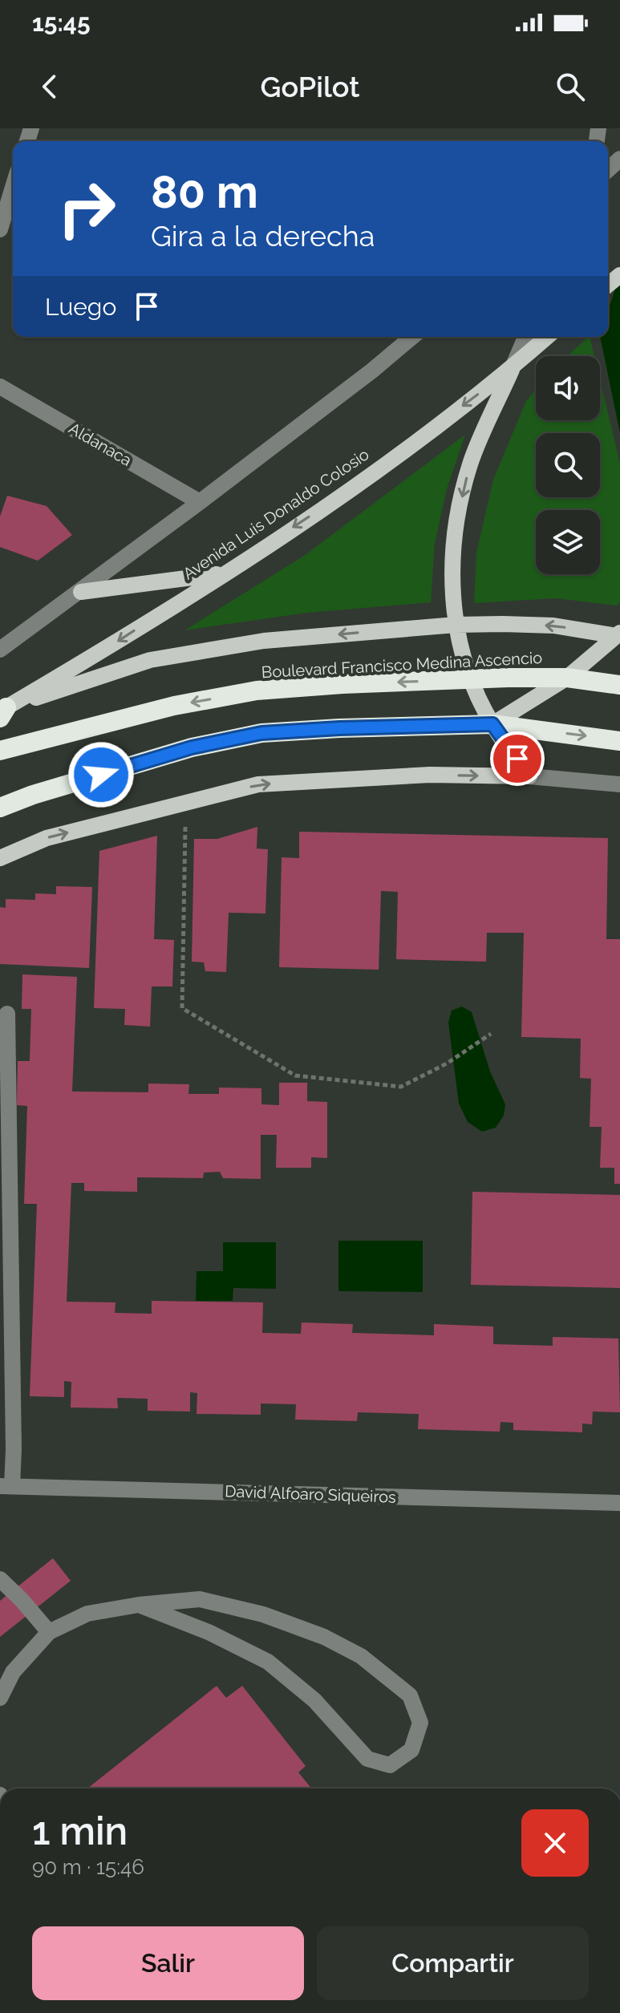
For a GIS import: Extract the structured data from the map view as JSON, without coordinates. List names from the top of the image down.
{
  "streets": {
    "highway": ["Boulevard Francisco Medina Ascencio"],
    "main road": ["Avenida Luis Donaldo Colosio"],
    "street": ["Aldanaca", "David Alfoaro Siqueiros"]
  },
  "page": {
    "status": "15:45",
    "header": "GoPilot",
    "turn": ["80 m", "Gira a la derecha"],
    "then": "Luego",
    "heading": ["1 min", "90 m · 15:46"],
    "buttons": ["Salir", "Compartir"]
  }
}
